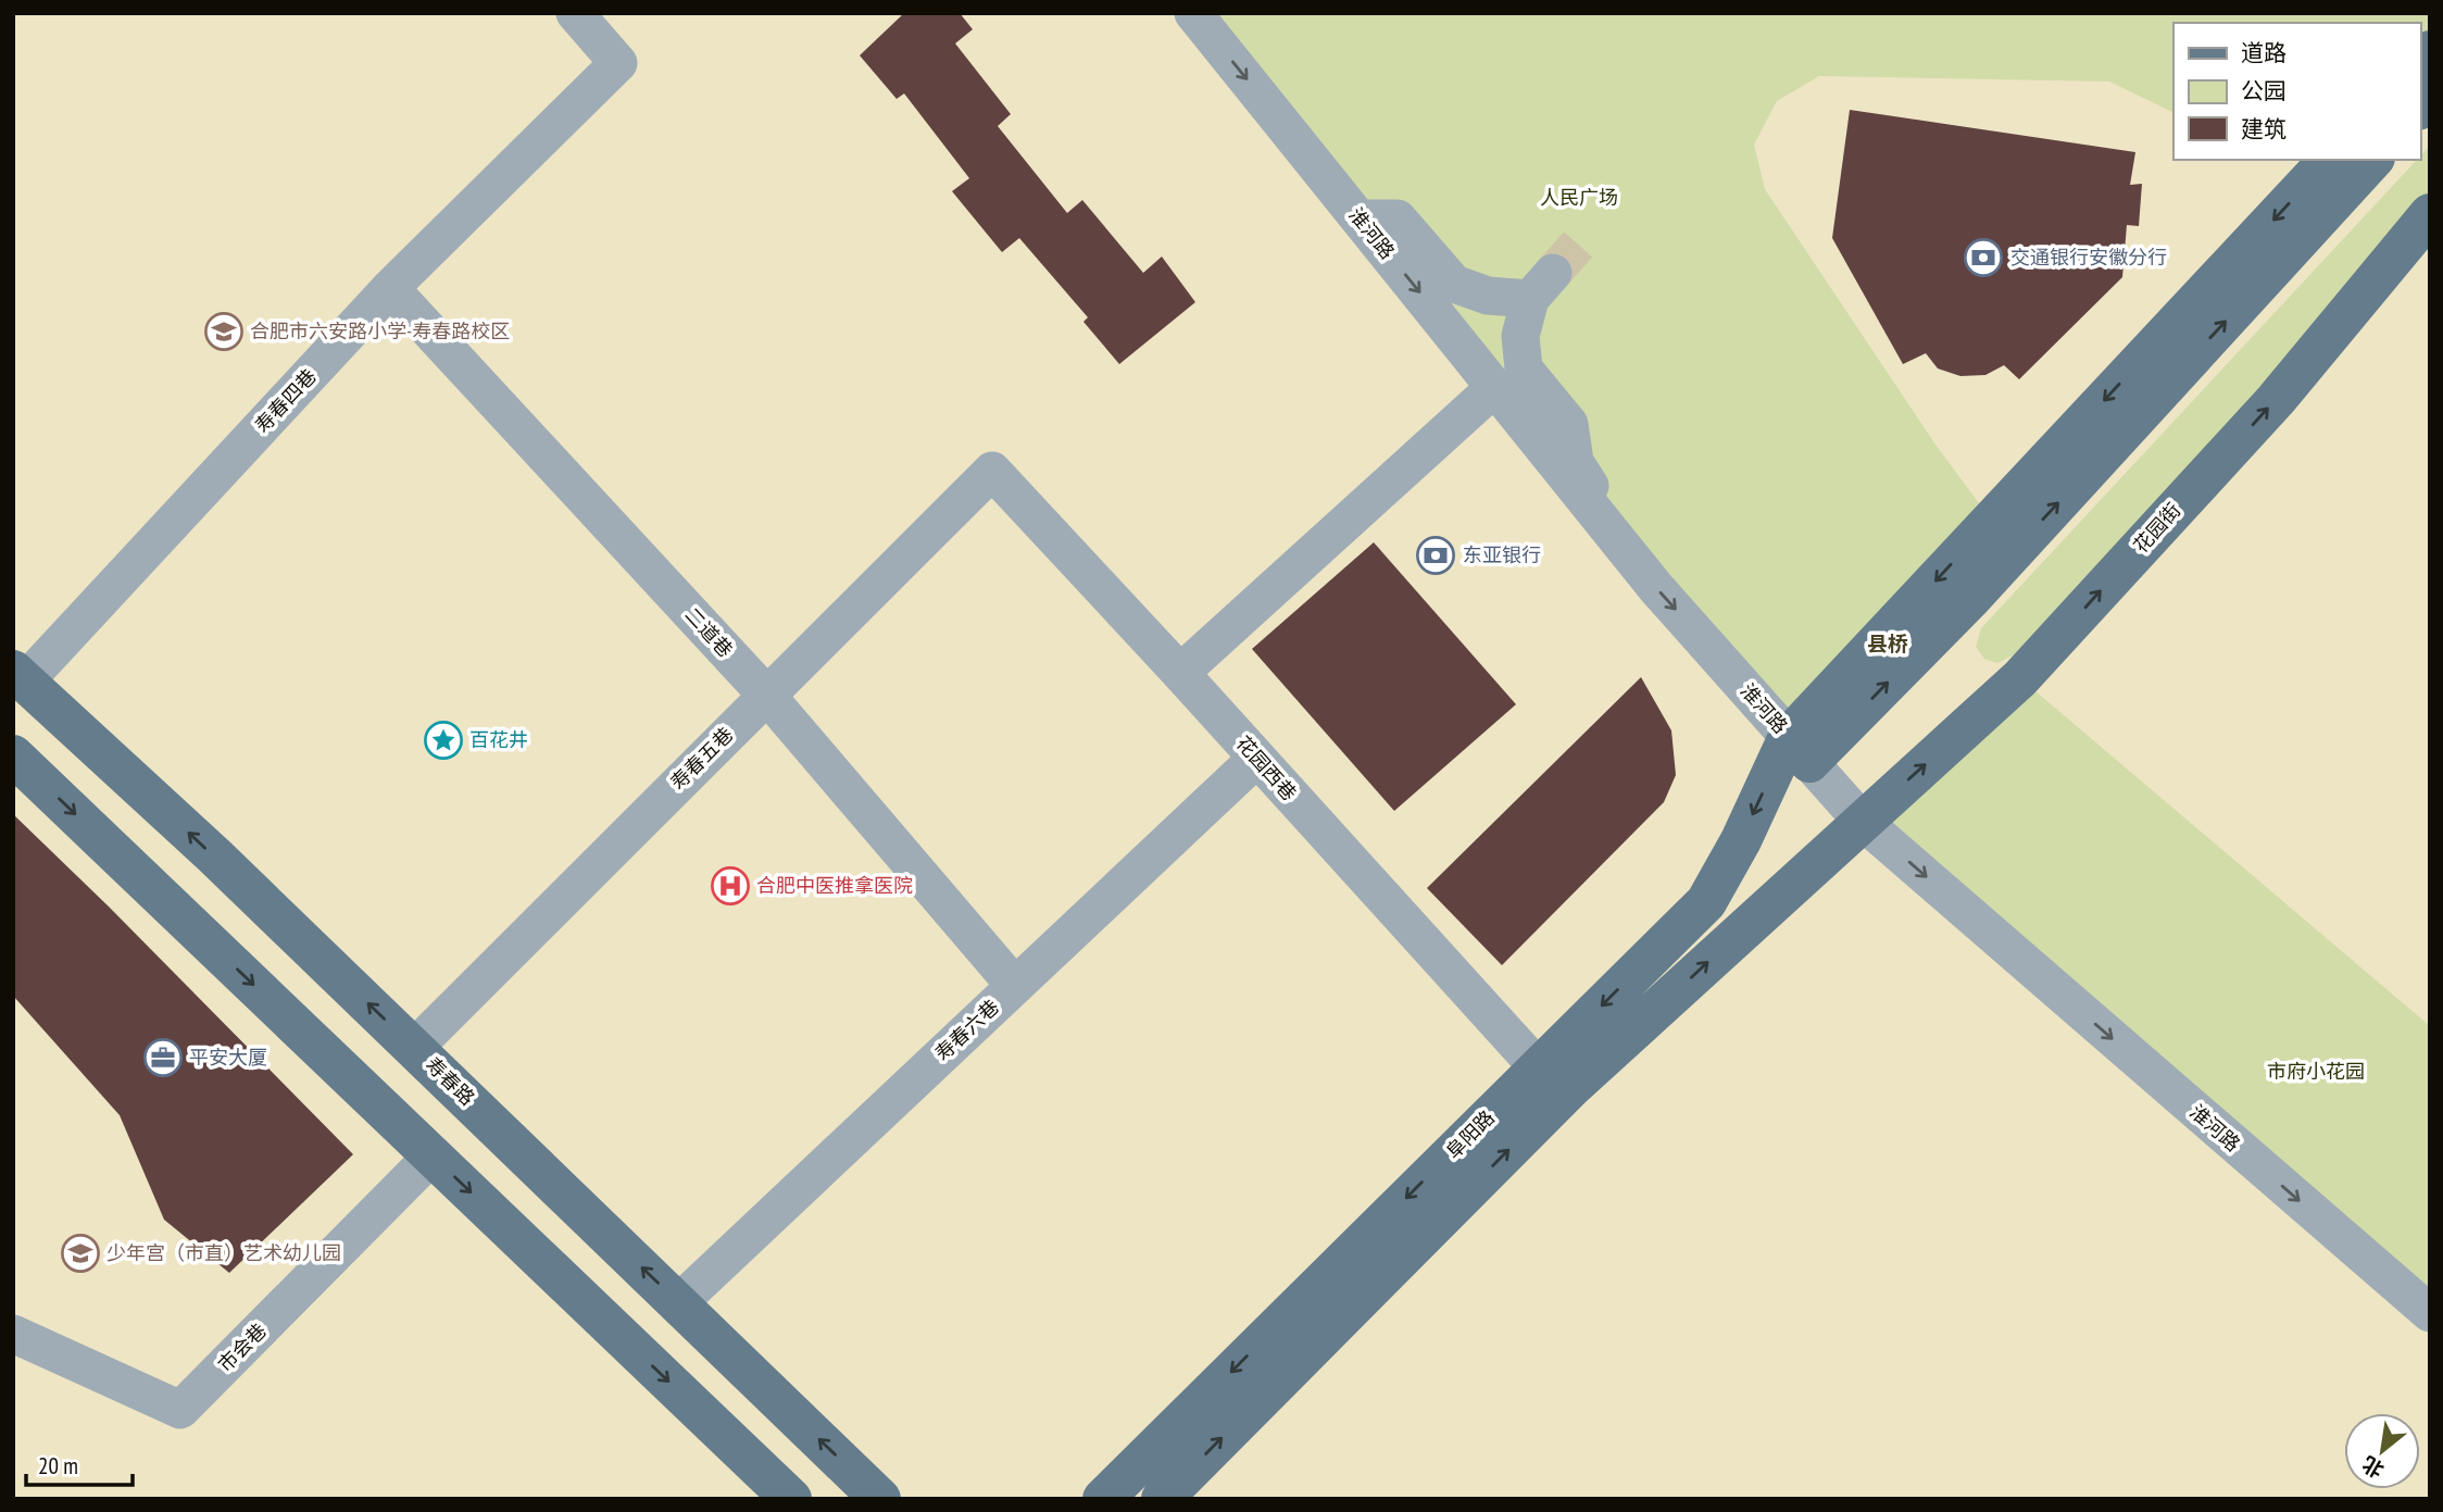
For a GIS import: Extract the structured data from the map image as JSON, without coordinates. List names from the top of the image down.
{
  "streets": {
    "main road": ["花园街", "寿春路", "阜阳路"],
    "street": [
      "淮河路",
      "寿春四巷",
      "二道巷",
      "寿春五巷",
      "花园西巷",
      "寿春六巷",
      "市会巷"
    ]
  },
  "crossings": [
    ["淮河路", "花园街"],
    ["淮河路", "阜阳路"],
    ["寿春四巷", "二道巷"],
    ["寿春四巷", "寿春路"],
    ["花园街", "阜阳路"],
    ["二道巷", "寿春五巷"],
    ["二道巷", "寿春六巷"],
    ["寿春五巷", "花园西巷"],
    ["寿春五巷", "寿春路"],
    ["花园西巷", "寿春六巷"],
    ["花园西巷", "阜阳路"],
    ["寿春六巷", "寿春路"]
  ],
  "one_way": ["淮河路"],
  "districts": ["县桥"],
  "parks": ["人民广场", "市府小花园"],
  "places": {
    "bank": ["交通银行安徽分行", "东亚银行"],
    "school or university": ["合肥市六安路小学-寿春路校区", "少年宫（市直）艺术幼儿园"],
    "place": ["百花井"],
    "hospital": ["合肥中医推拿医院"],
    "office": ["平安大厦"]
  },
  "legend": ["道路", "公园", "建筑"],
  "scale_bar": "20 m",
  "north": "bottom left"
}
